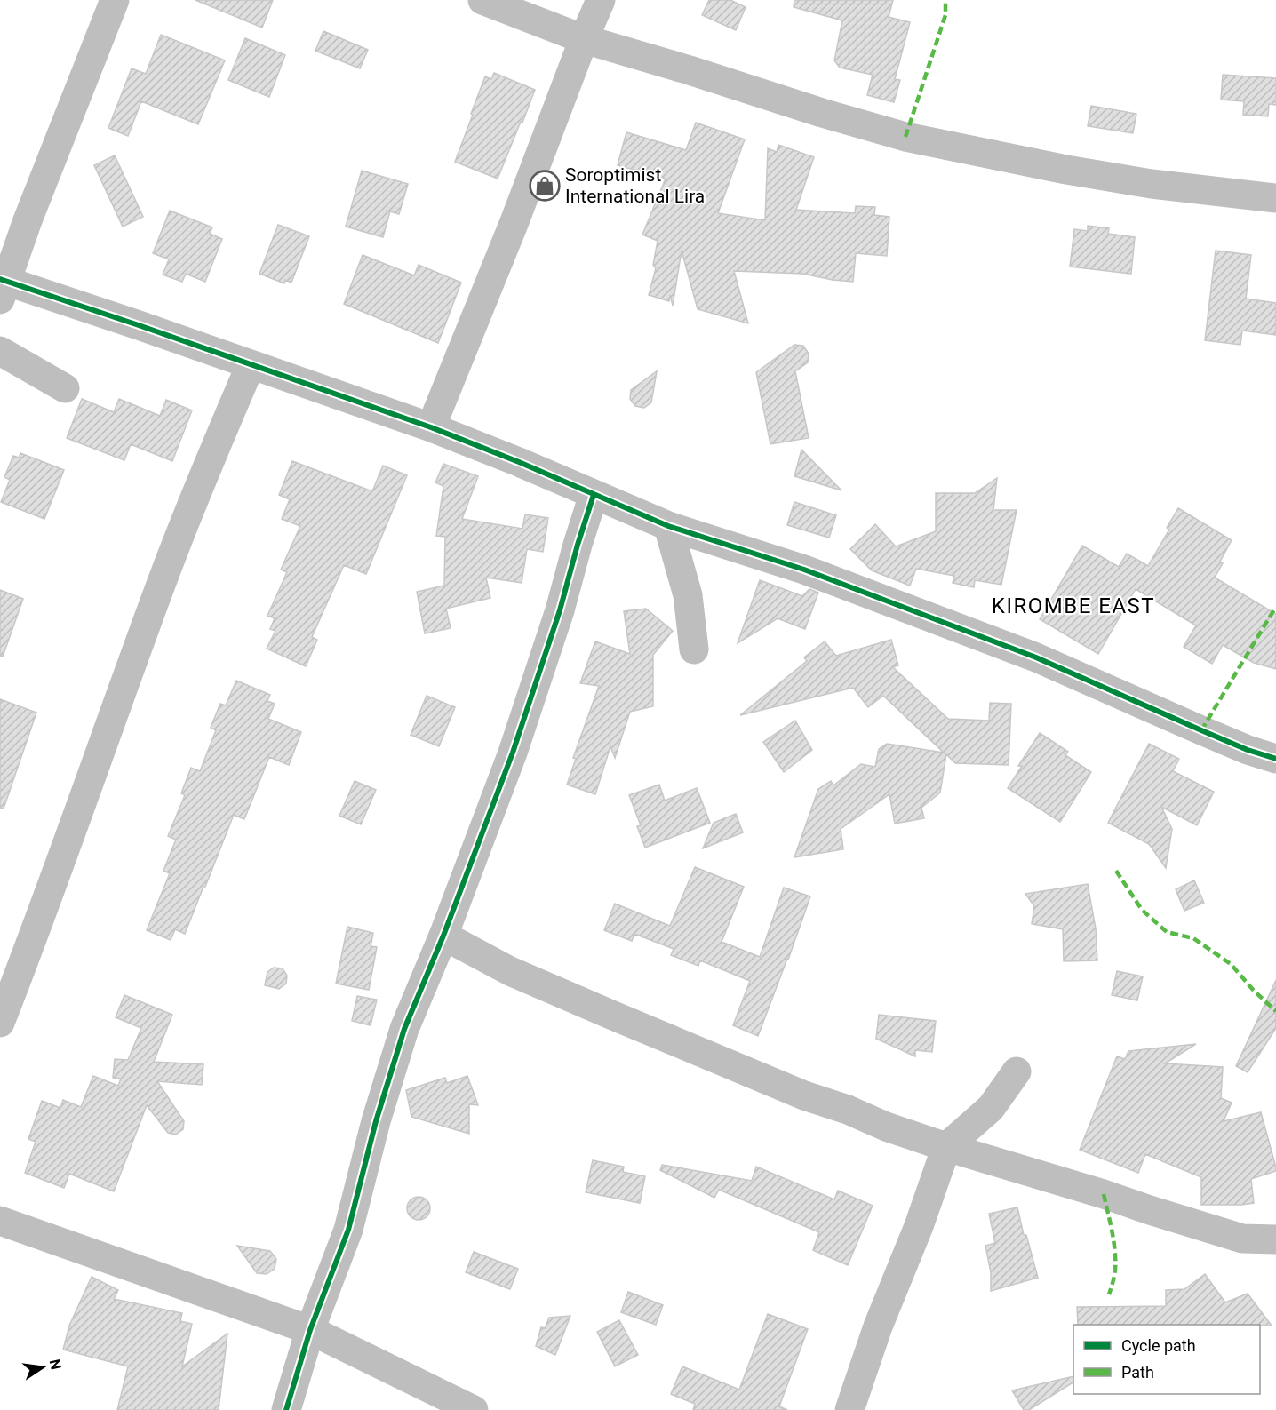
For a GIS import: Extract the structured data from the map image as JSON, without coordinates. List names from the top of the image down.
{
  "districts": ["KIROMBE EAST"],
  "places": {
    "shop": ["Soroptimist International Lira"]
  },
  "legend": ["Cycle path", "Path"],
  "north": "right"
}
